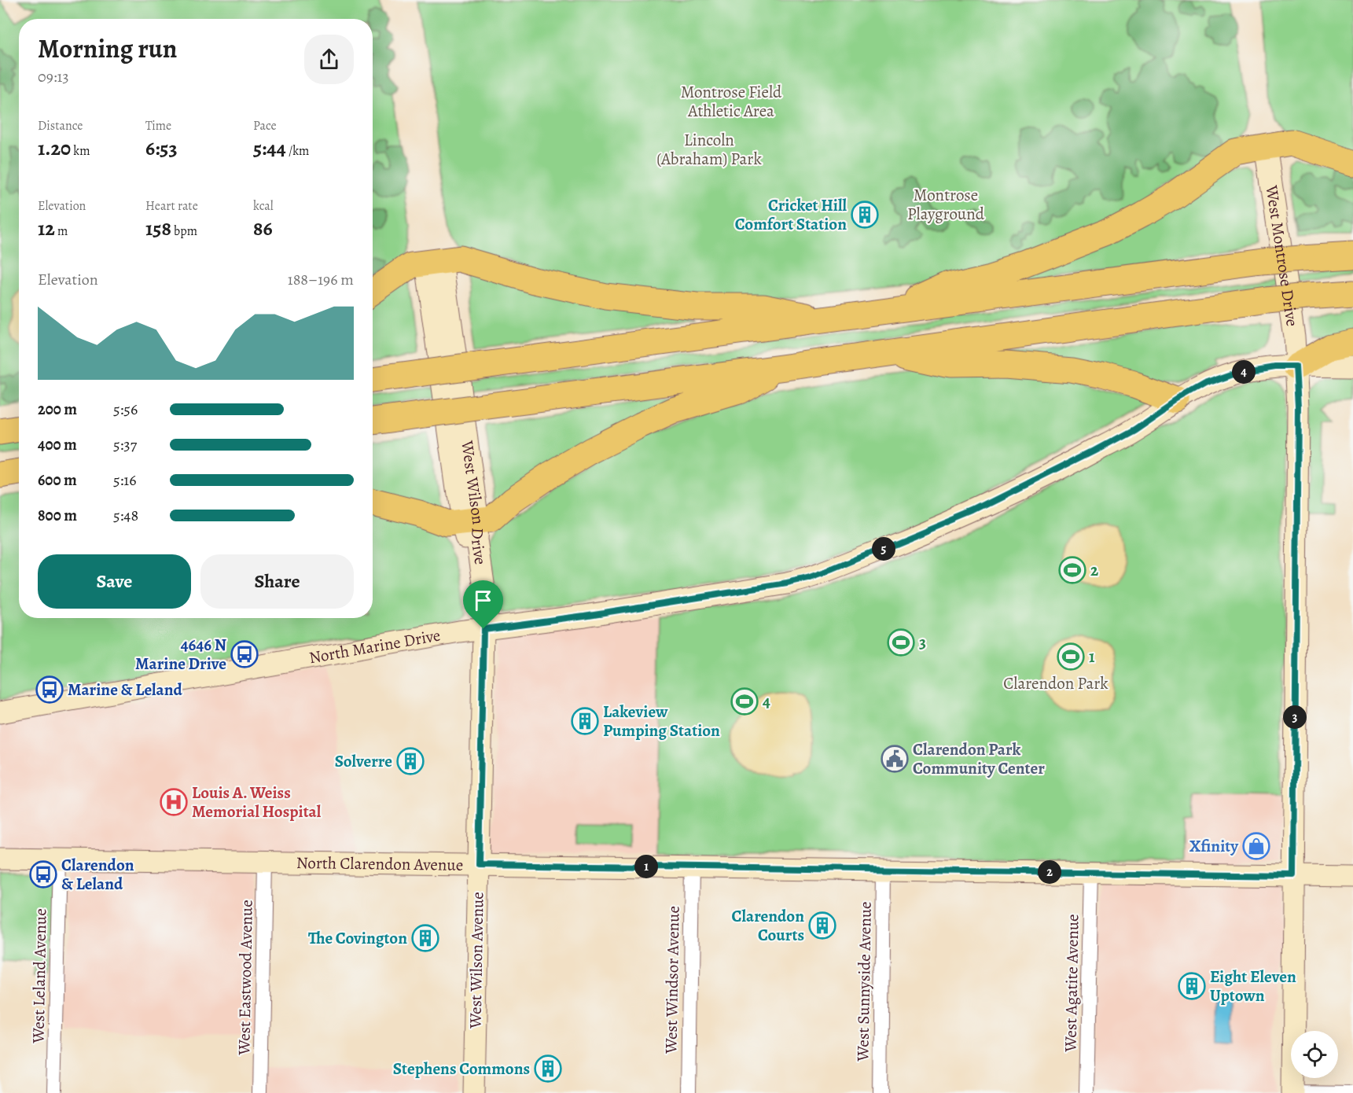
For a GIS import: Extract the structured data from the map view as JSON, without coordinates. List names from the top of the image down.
{
  "streets": {
    "street": [
      "West Montrose Drive",
      "West Wilson Drive",
      "North Marine Drive",
      "North Clarendon Avenue",
      "West Wilson Avenue",
      "West Leland Avenue",
      "West Eastwood Avenue",
      "West Windsor Avenue",
      "West Sunnyside Avenue",
      "West Agatite Avenue"
    ]
  },
  "crossings": [
    ["West Montrose Drive", "North Marine Drive"],
    ["West Montrose Drive", "North Clarendon Avenue"],
    ["West Wilson Drive", "North Marine Drive"],
    ["West Wilson Drive", "West Wilson Avenue"],
    ["North Marine Drive", "West Wilson Avenue"],
    ["North Clarendon Avenue", "West Wilson Avenue"],
    ["North Clarendon Avenue", "West Leland Avenue"],
    ["North Clarendon Avenue", "West Eastwood Avenue"],
    ["North Clarendon Avenue", "West Windsor Avenue"],
    ["North Clarendon Avenue", "West Sunnyside Avenue"],
    ["North Clarendon Avenue", "West Agatite Avenue"]
  ],
  "parks": [
    "Montrose Field Athletic Area",
    "Lincoln (Abraham) Park",
    "Montrose Playground",
    "Clarendon Park"
  ],
  "places": {
    "building": [
      "Cricket Hill Comfort Station",
      "Lakeview Pumping Station",
      "Solverre",
      "Clarendon Courts",
      "The Covington",
      "Eight Eleven Uptown",
      "Stephens Commons"
    ],
    "sports": [
      "2",
      "3",
      "1",
      "4"
    ],
    "bus stop": ["4646 N Marine Drive", "Marine & Leland", "Clarendon & Leland"],
    "public building": ["Clarendon Park Community Center"],
    "hospital": ["Louis A. Weiss Memorial Hospital"],
    "shop": ["Xfinity"]
  },
  "page": {
    "heading": ["Morning run", "09:13"],
    "stats": [
      ["Distance", "1.20 km"],
      ["Time", "6:53"],
      ["Pace", "5:44 /km"],
      ["Elevation", "12 m"],
      ["Heart rate", "158 bpm"],
      ["kcal", "86"]
    ],
    "chart": ["Elevation", "188–196 m"],
    "pins": [
      "4",
      "5",
      "3",
      "1",
      "2"
    ],
    "list": [
      {
        "name": "200 m",
        "note": "5:56"
      },
      {
        "name": "400 m",
        "note": "5:37"
      },
      {
        "name": "600 m",
        "note": "5:16"
      },
      {
        "name": "800 m",
        "note": "5:48"
      }
    ],
    "buttons": ["Save", "Share"]
  }
}
